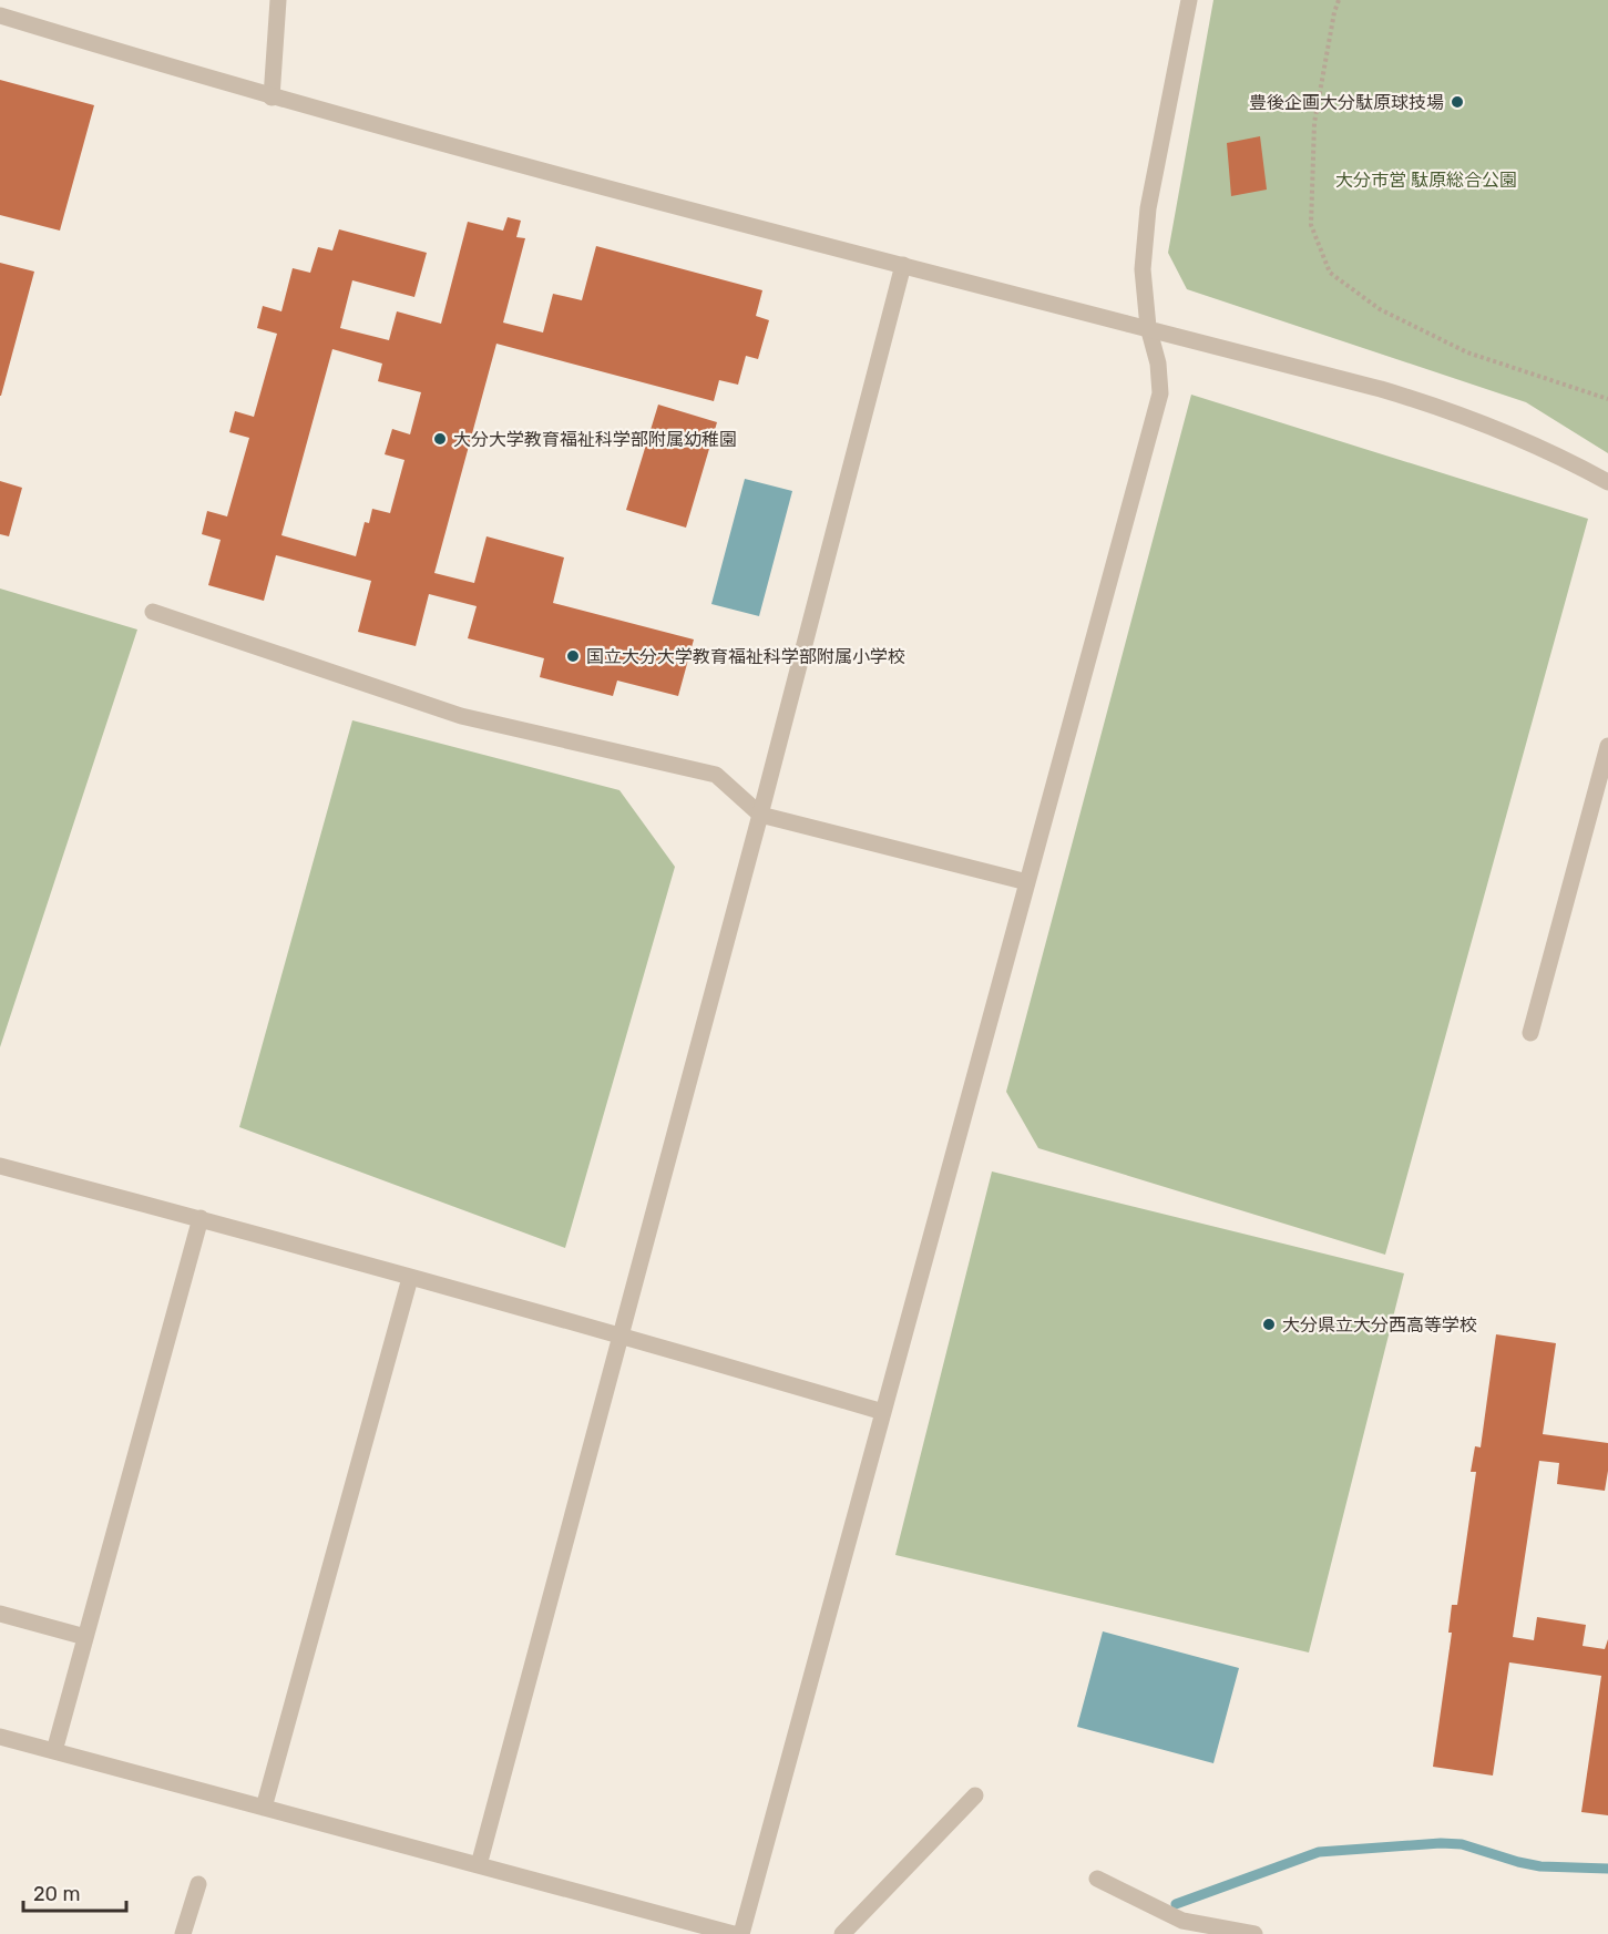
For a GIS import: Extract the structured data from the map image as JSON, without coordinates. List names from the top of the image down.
{
  "parks": ["大分市営 駄原総合公園"],
  "places": [
    "豊後企画大分駄原球技場",
    "大分大学教育福祉科学部附属幼稚園",
    "国立大分大学教育福祉科学部附属小学校",
    "大分県立大分西高等学校"
  ],
  "scale_bar": "20 m"
}
